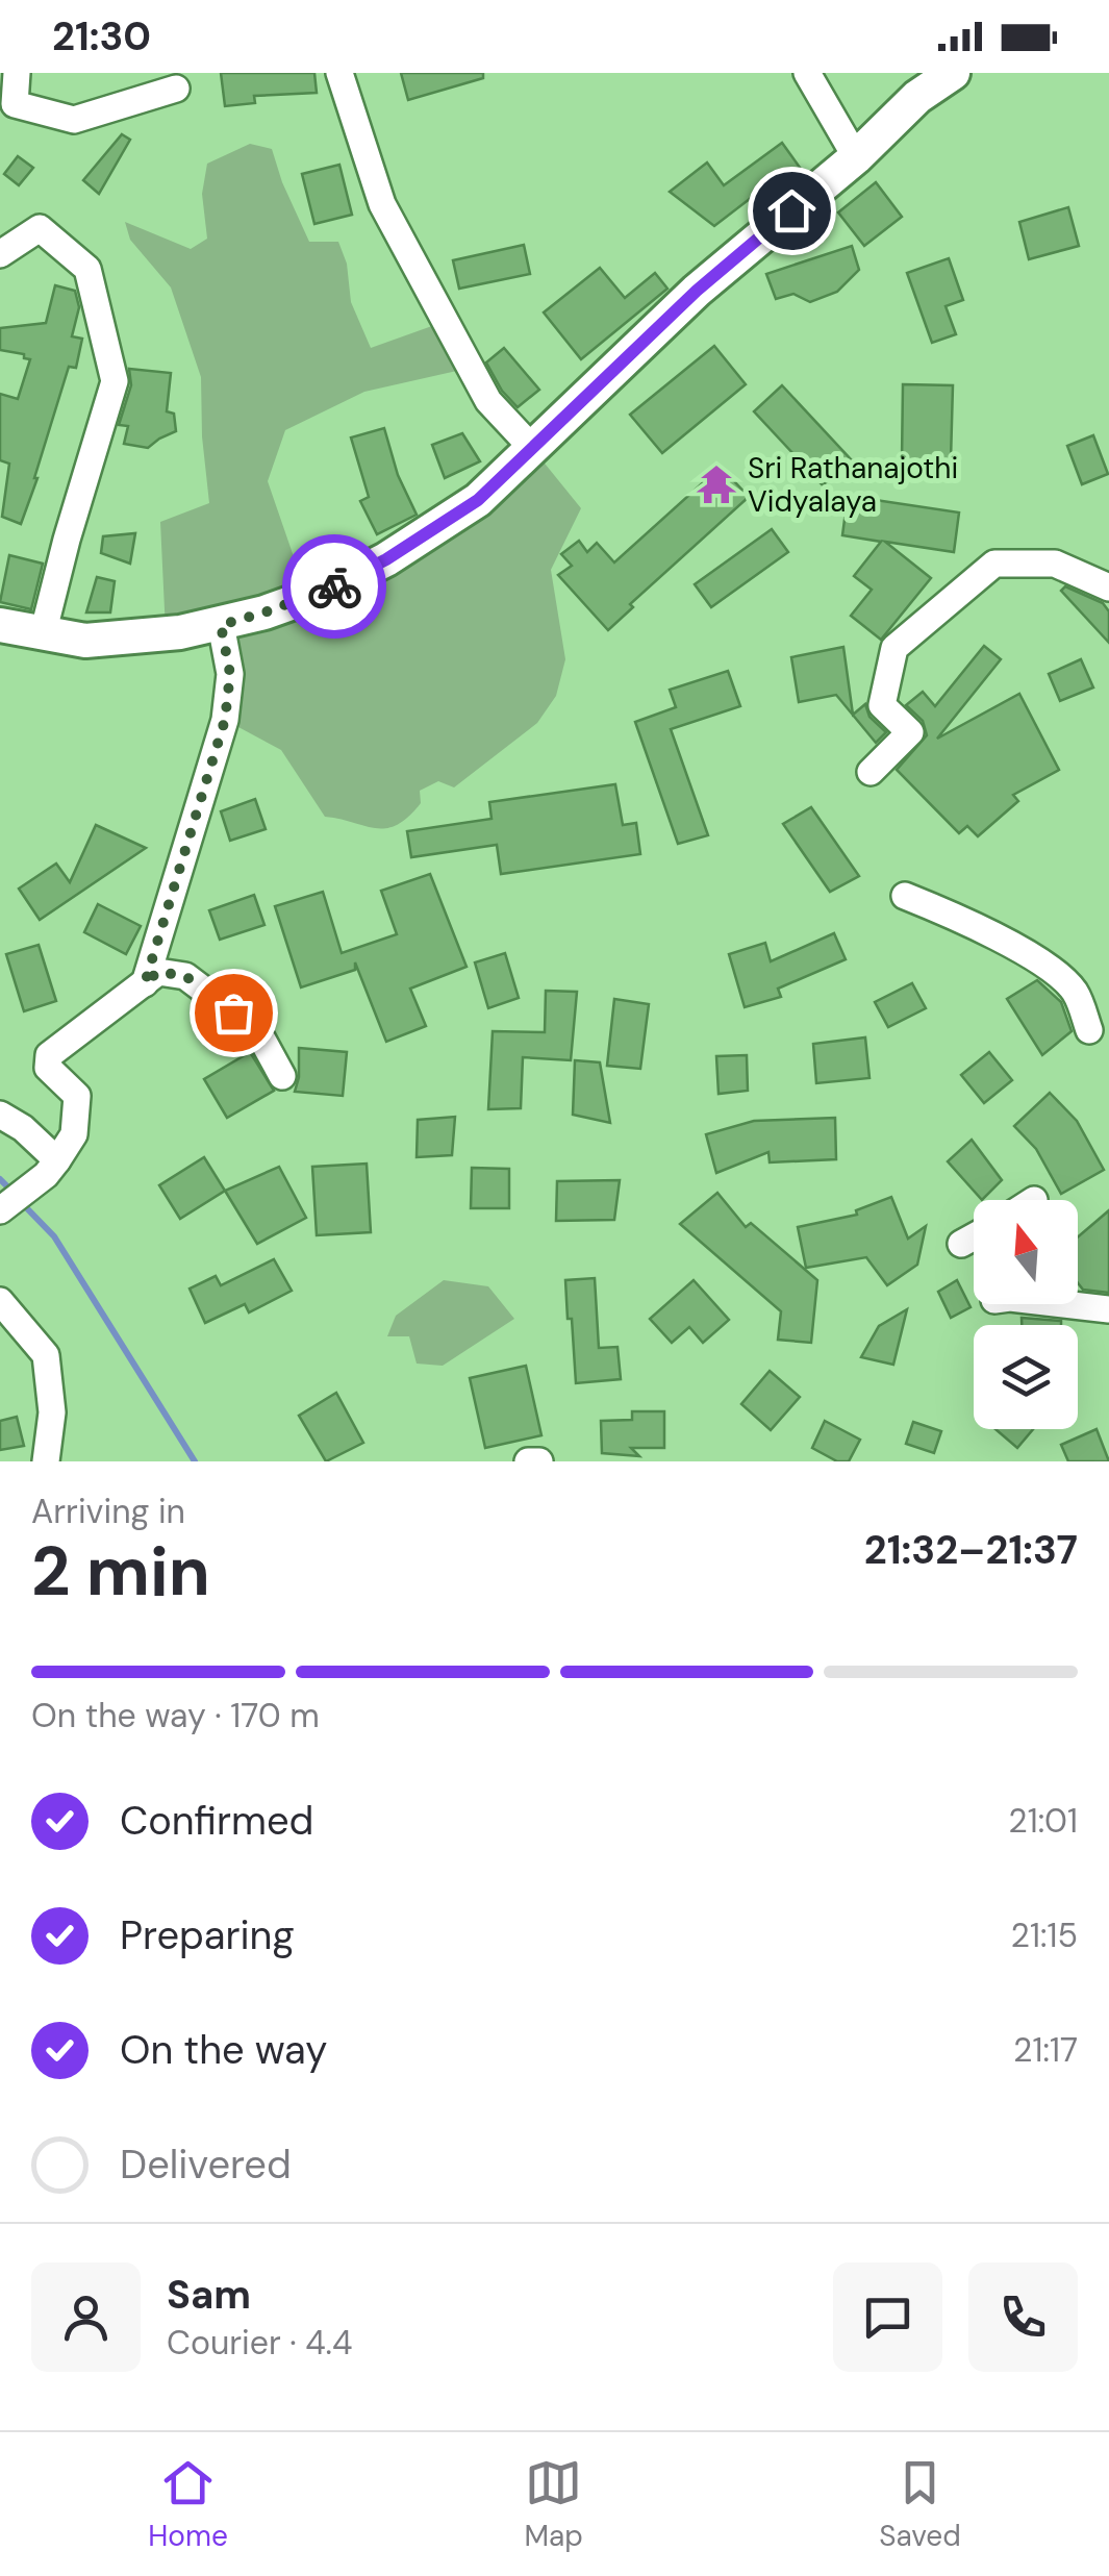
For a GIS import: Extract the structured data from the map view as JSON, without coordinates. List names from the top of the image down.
{
  "places": {
    "temple": ["Sri Rathanajothi Vidyalaya"]
  },
  "north": "top",
  "page": {
    "status": "21:30",
    "heading": ["2 min", "Arriving in", "21:32–21:37"],
    "panel": ["Sam", "Courier · 4.4"],
    "bar": "On the way · 170 m",
    "list": [
      ["Confirmed", "21:01"],
      ["Preparing", "21:15"],
      ["On the way", "21:17"],
      "Delivered"
    ],
    "tabs": ["Home", "Map", "Saved"]
  }
}
